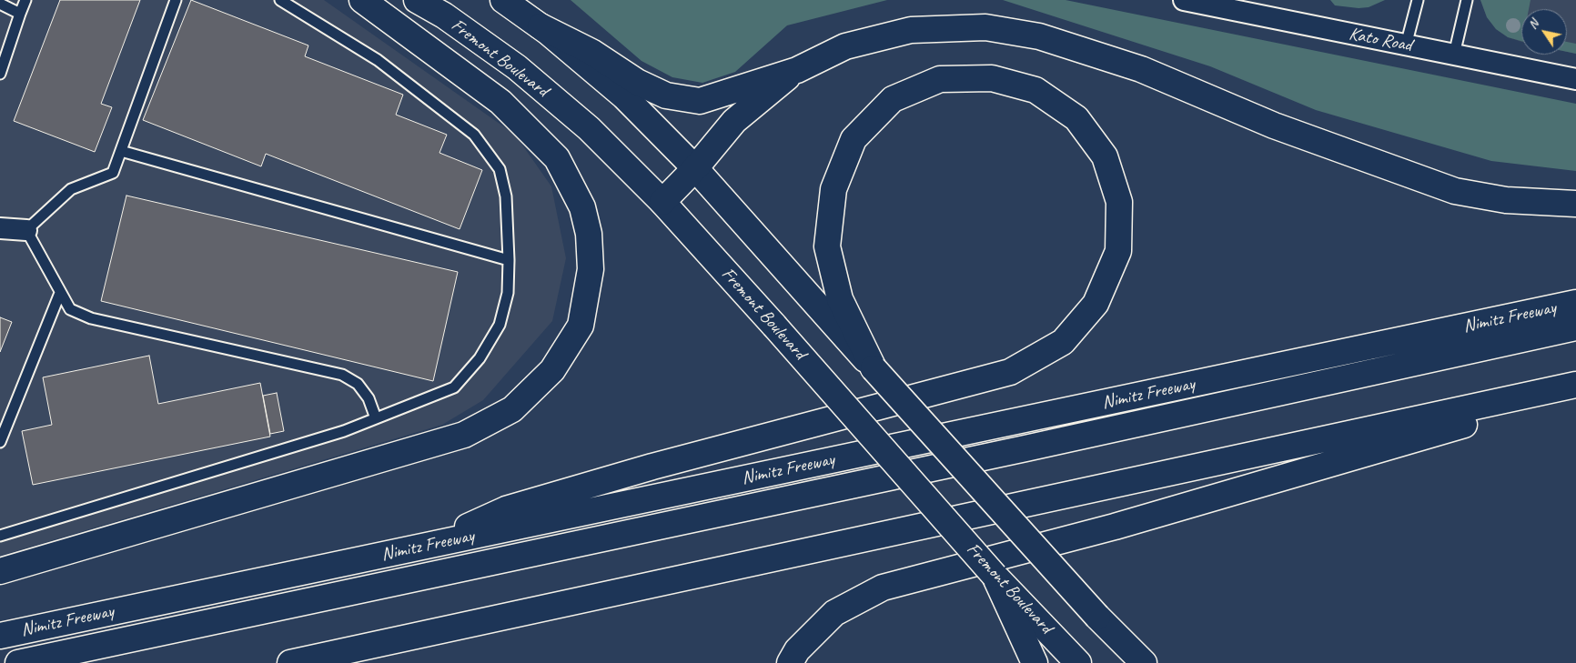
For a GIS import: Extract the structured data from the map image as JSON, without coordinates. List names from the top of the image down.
{
  "streets": {
    "main road": ["Fremont Boulevard", "Nimitz Freeway"],
    "street": ["Kato Road"]
  },
  "north": "top left"
}
